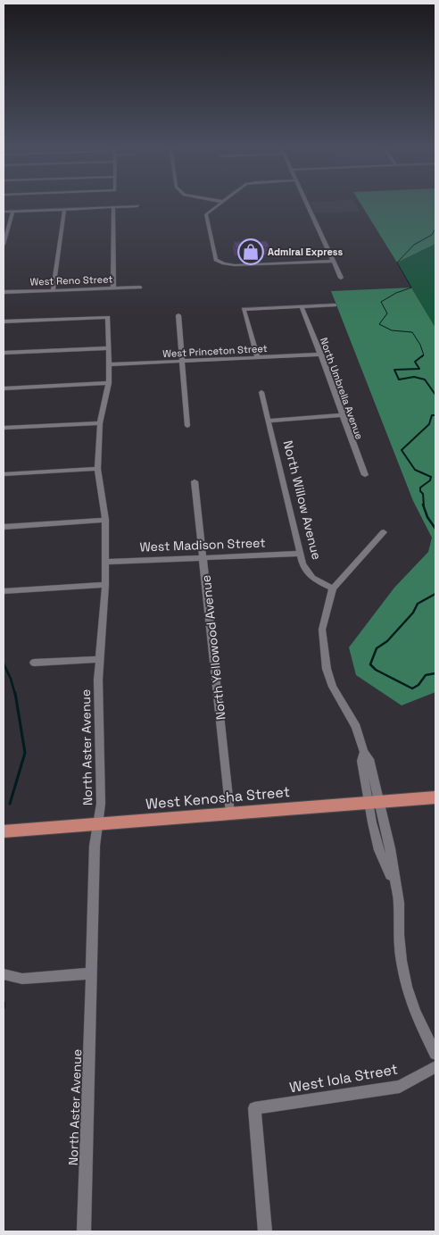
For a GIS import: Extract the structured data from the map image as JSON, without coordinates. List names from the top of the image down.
{
  "streets": {
    "main road": ["West Kenosha Street"],
    "street": [
      "West Reno Street",
      "West Princeton Street",
      "North Umbrella Avenue",
      "North Willow Avenue",
      "West Madison Street",
      "North Yellowood Avenue",
      "North Aster Avenue",
      "West Iola Street"
    ]
  },
  "crossings": [
    ["West Princeton Street", "North Umbrella Avenue"],
    ["West Princeton Street", "North Aster Avenue"],
    ["North Willow Avenue", "West Madison Street"],
    ["West Madison Street", "North Yellowood Avenue"],
    ["West Madison Street", "North Aster Avenue"],
    ["North Yellowood Avenue", "West Kenosha Street"],
    ["North Aster Avenue", "West Kenosha Street"]
  ],
  "places": {
    "shop": ["Admiral Express"]
  }
}
